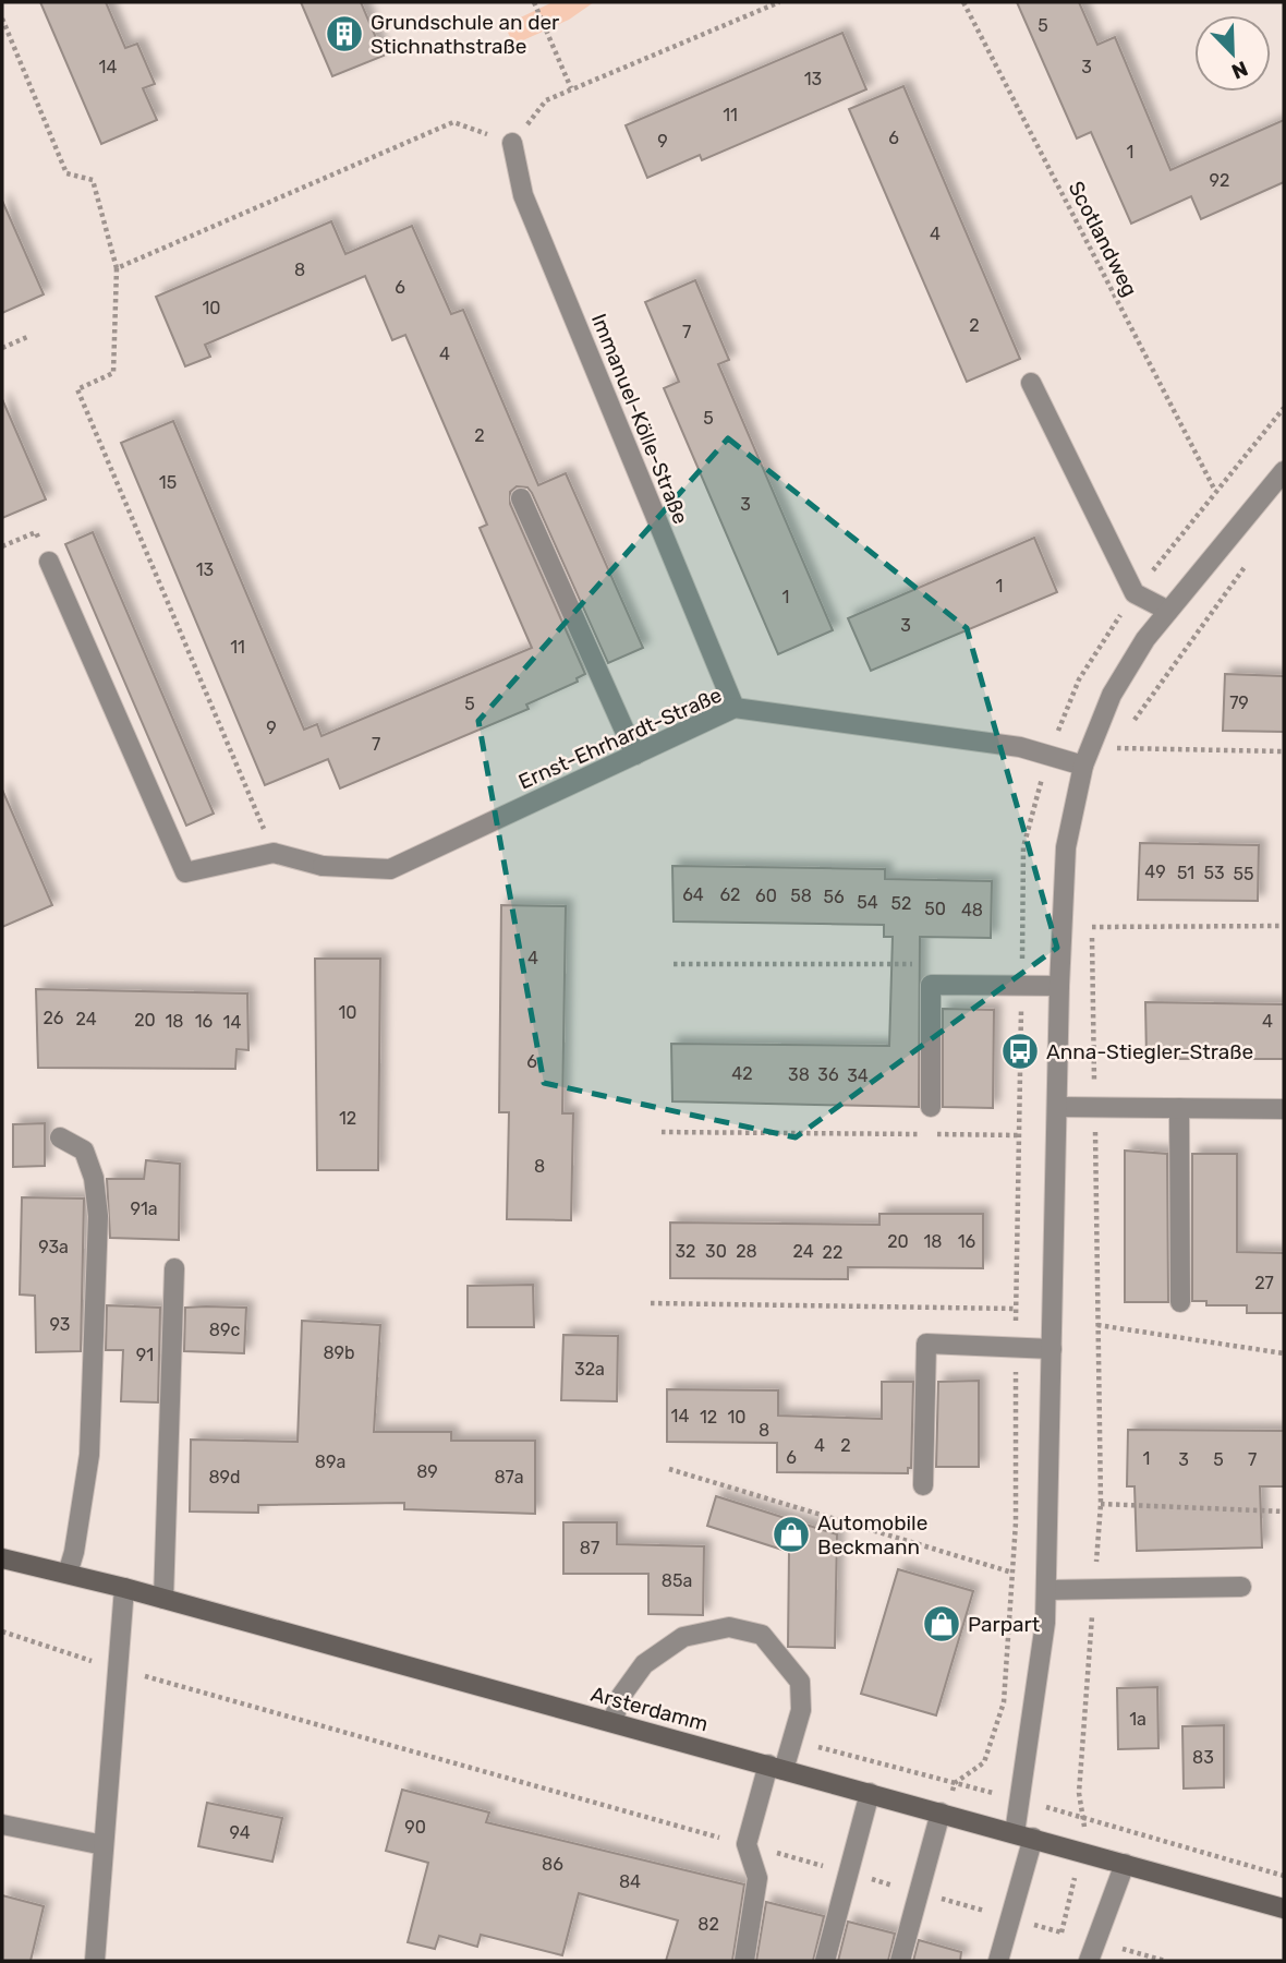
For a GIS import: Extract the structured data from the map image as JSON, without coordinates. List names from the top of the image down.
{
  "streets": {
    "street": ["Immanuel-Kölle-Straße", "Ernst-Ehrhardt-Straße", "Arsterdamm"],
    "path": ["Scotlandweg"]
  },
  "crossings": [
    ["Immanuel-Kölle-Straße", "Ernst-Ehrhardt-Straße"]
  ],
  "places": {
    "building": ["Grundschule an der Stichnathstraße"],
    "bus stop": ["Anna-Stiegler-Straße"],
    "shop": ["Automobile Beckmann", "Parpart"]
  },
  "house_numbers": [
    "5",
    "14",
    "3",
    "13",
    "11",
    "6",
    "9",
    "1",
    "92",
    "4",
    "8",
    "6",
    "10",
    "2",
    "7",
    "4",
    "5",
    "2",
    "15",
    "3",
    "13",
    "1",
    "1",
    "3",
    "11",
    "79",
    "5",
    "9",
    "7",
    "49",
    "51",
    "53",
    "55",
    "64",
    "62",
    "60",
    "58",
    "56",
    "54",
    "52",
    "50",
    "48",
    "4",
    "10",
    "26",
    "24",
    "20",
    "18",
    "16",
    "4",
    "14",
    "6",
    "42",
    "38",
    "36",
    "34",
    "12",
    "8",
    "91a",
    "20",
    "18",
    "16",
    "93a",
    "32",
    "30",
    "28",
    "24",
    "22",
    "27",
    "93",
    "89c",
    "89b",
    "91",
    "32a",
    "14",
    "12",
    "10",
    "8",
    "4",
    "2",
    "6",
    "1",
    "3",
    "5",
    "7",
    "89a",
    "89",
    "89d",
    "87a",
    "87",
    "85a",
    "1a",
    "83",
    "90",
    "94",
    "86",
    "84",
    "82"
  ],
  "north": "bottom right"
}
